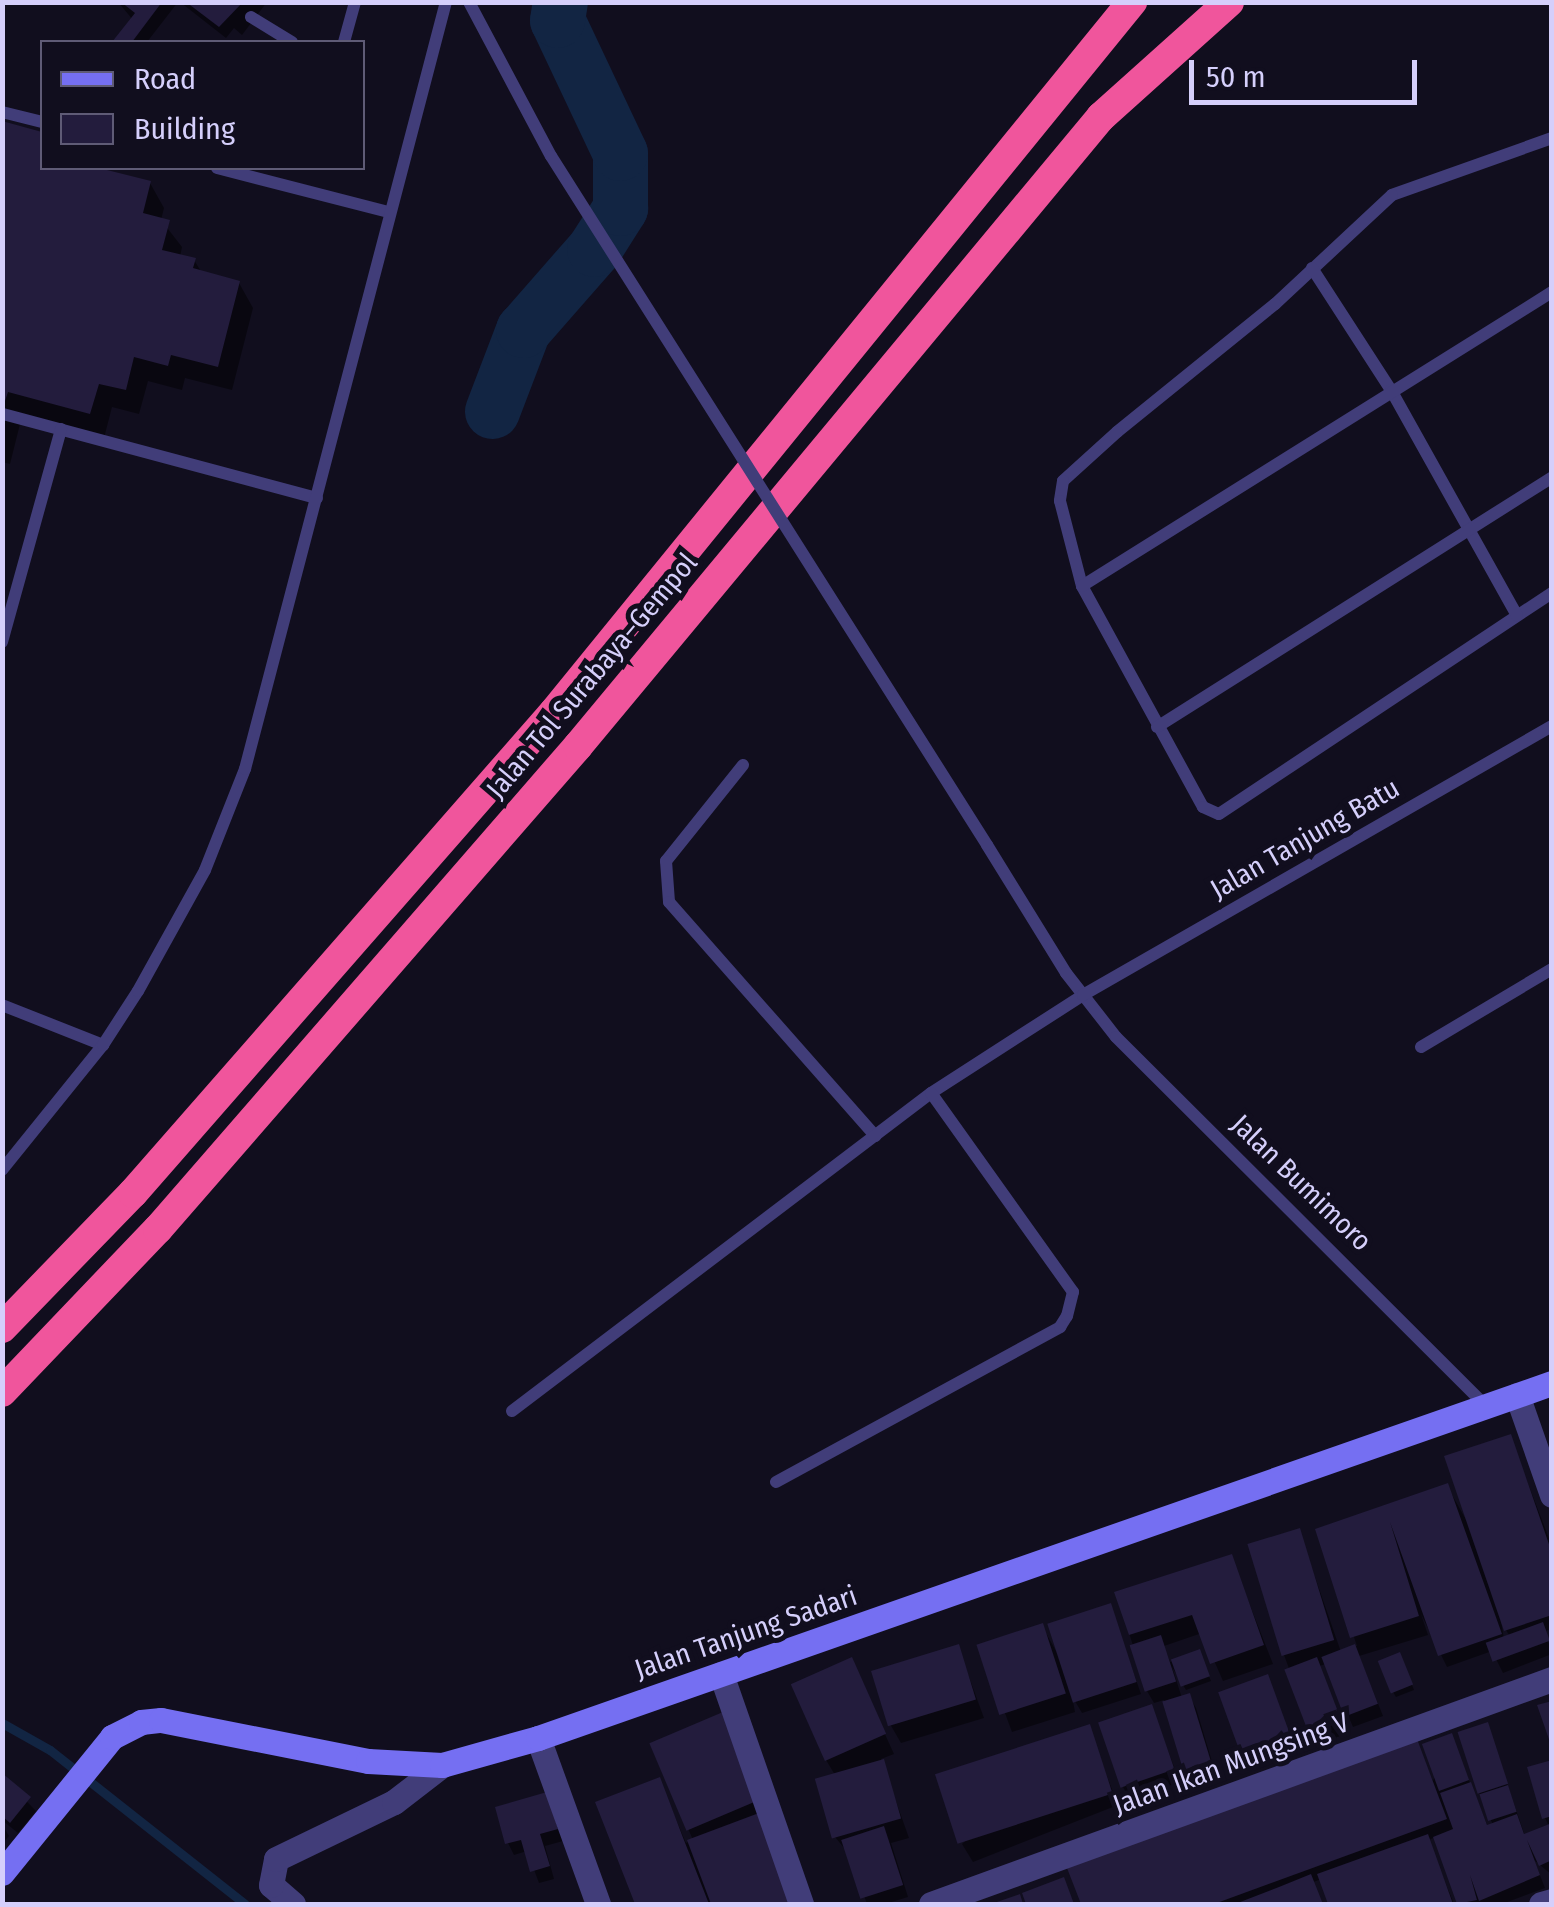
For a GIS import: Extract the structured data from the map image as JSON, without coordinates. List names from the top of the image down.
{
  "streets": {
    "highway": ["Jalan Tol Surabaya–Gempol"],
    "street": ["Jalan Tanjung Sadari", "Jalan Ikan Mungsing V"],
    "lane": ["Jalan Tanjung Batu", "Jalan Bumimoro"]
  },
  "crossings": [
    ["Jalan Tanjung Batu", "Jalan Bumimoro"],
    ["Jalan Bumimoro", "Jalan Tanjung Sadari"]
  ],
  "legend": ["Road", "Building"],
  "scale_bar": "50 m"
}
